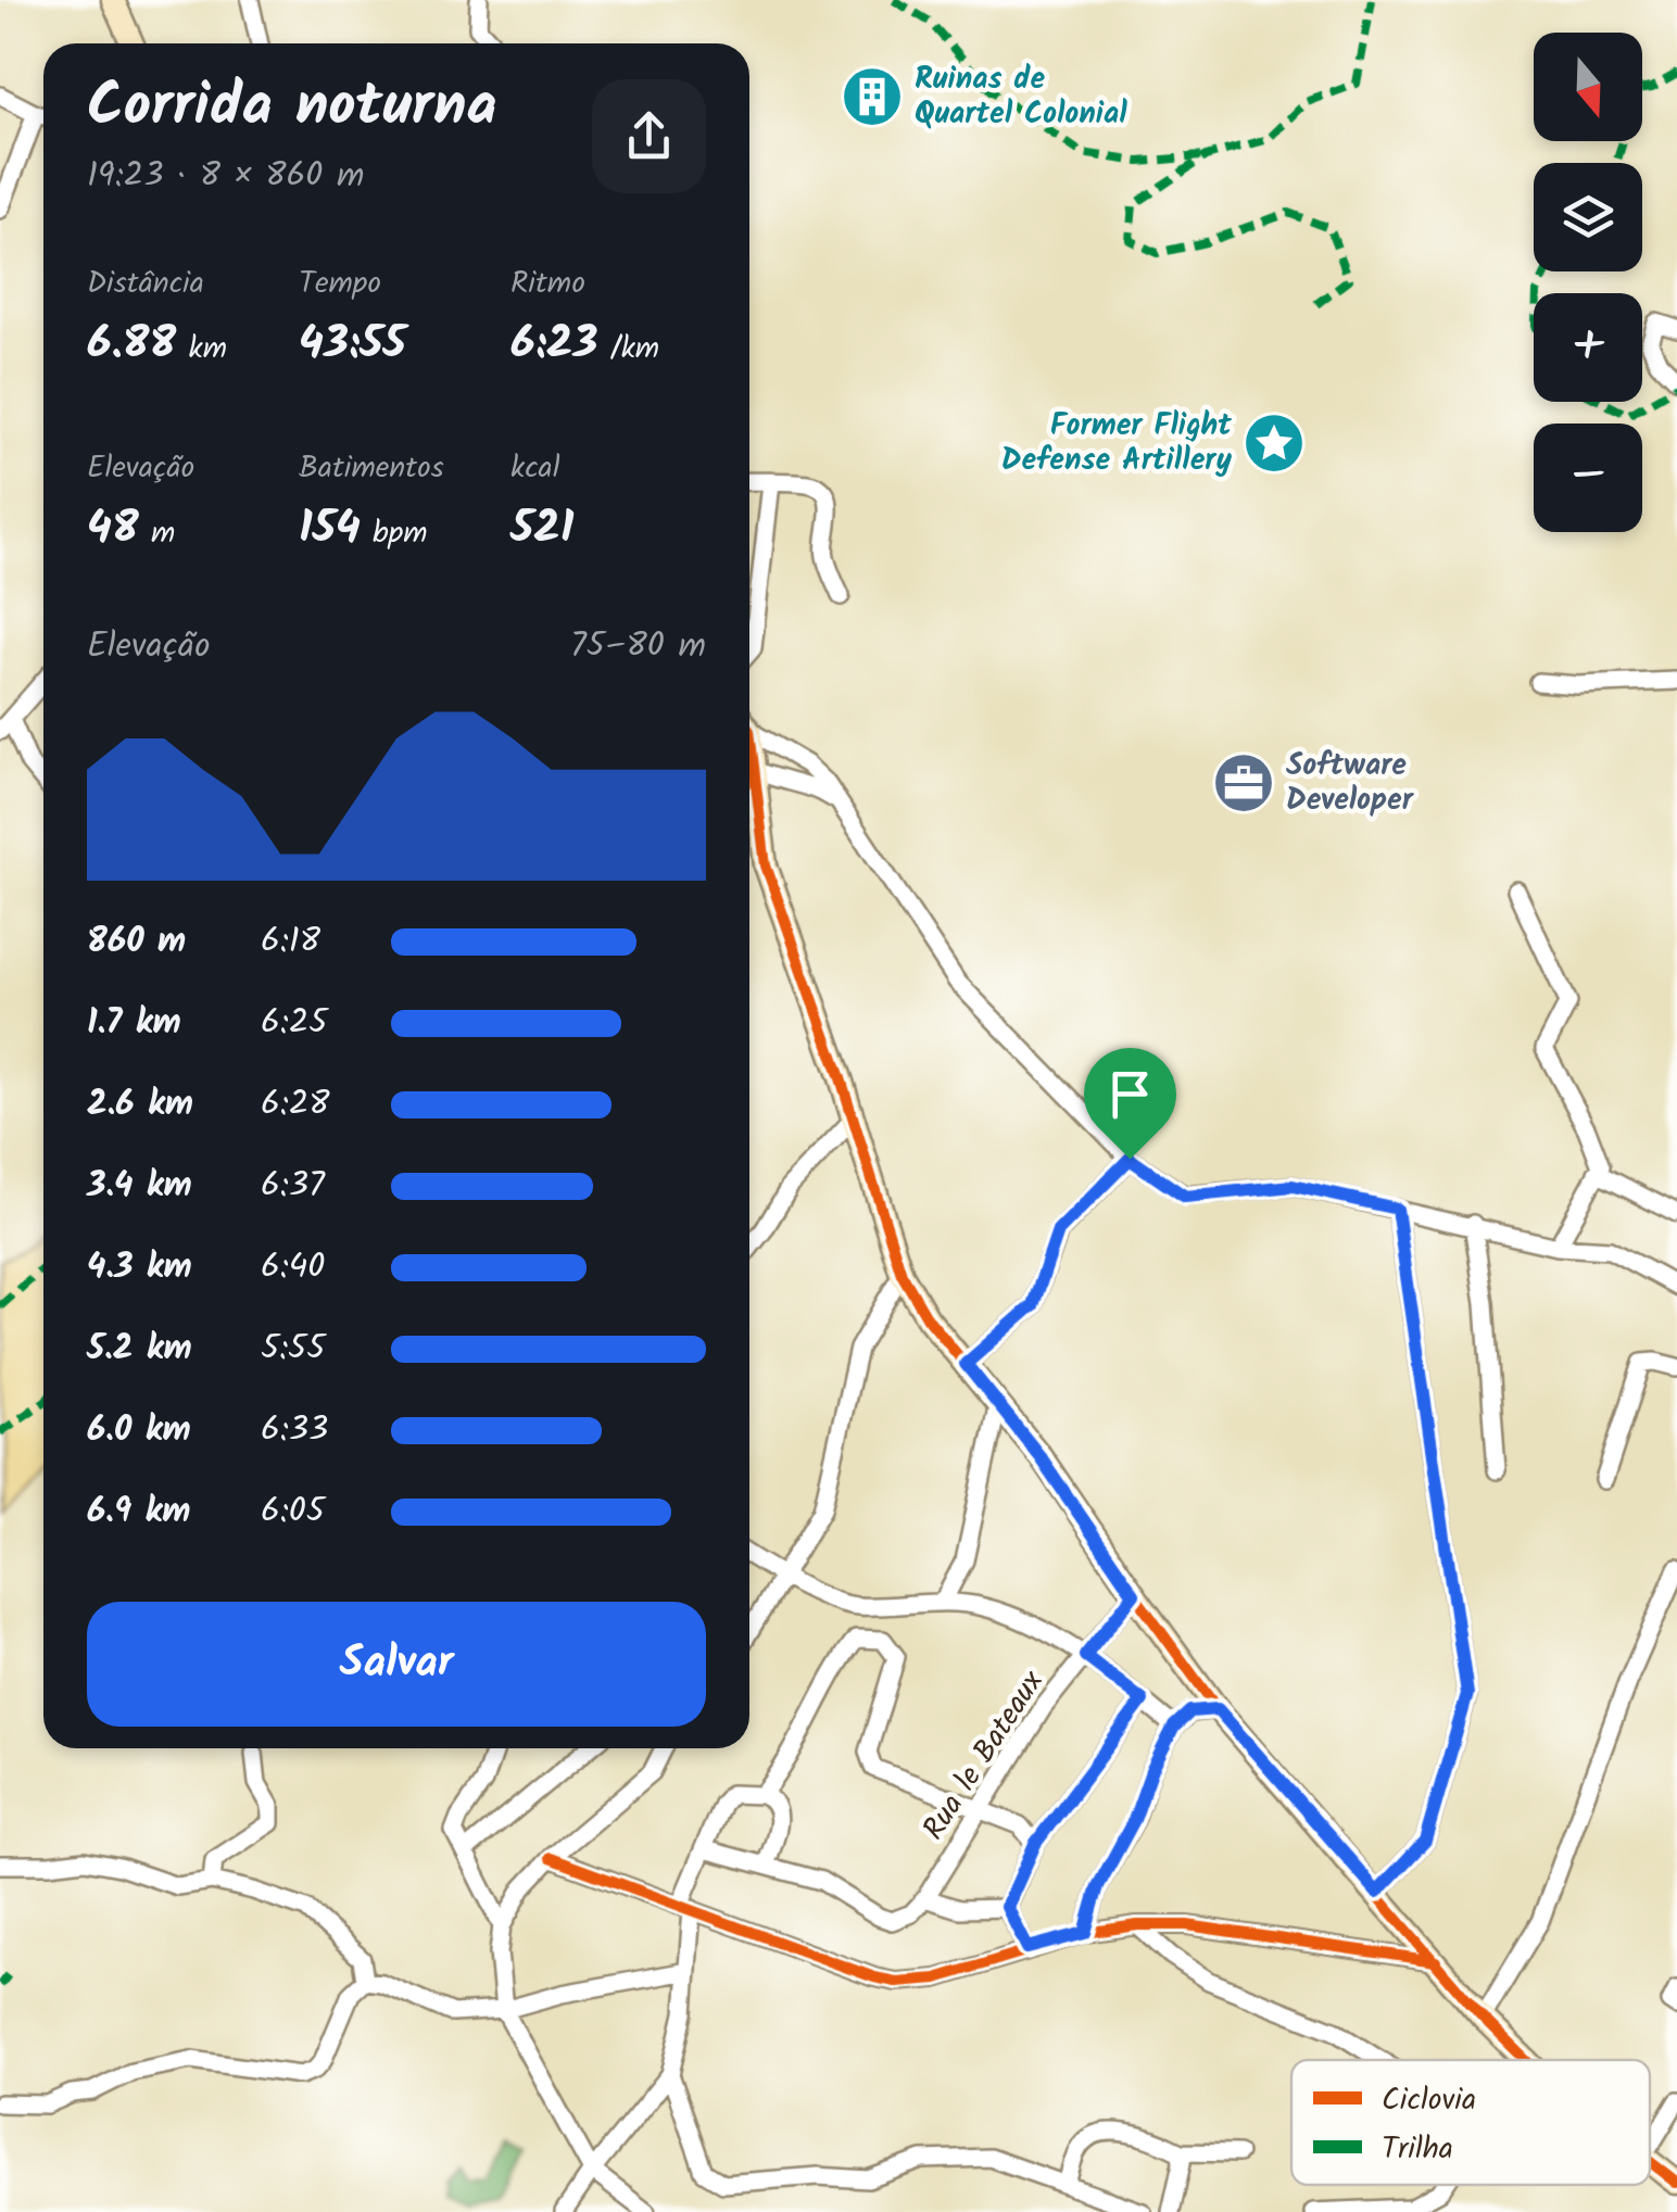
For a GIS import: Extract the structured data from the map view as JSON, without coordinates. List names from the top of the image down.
{
  "streets": {
    "street": ["Rua le Bateaux"]
  },
  "places": {
    "building": ["Ruinas de Quartel Colonial"],
    "place": ["Former Flight Defense Artillery"],
    "office": ["Software Developer"]
  },
  "legend": ["Ciclovia", "Trilha"],
  "north": "bottom",
  "page": {
    "map_buttons": ["+", "−"],
    "heading": ["Corrida noturna", "19:23 · 8 × 860 m"],
    "stats": [
      ["Distância", "6.88 km"],
      ["Tempo", "43:55"],
      ["Ritmo", "6:23 /km"],
      ["Elevação", "48 m"],
      ["Batimentos", "154 bpm"],
      ["kcal", "521"]
    ],
    "chart": ["Elevação", "75–80 m"],
    "list": [
      {
        "name": "860 m",
        "note": "6:18"
      },
      {
        "name": "1.7 km",
        "note": "6:25"
      },
      {
        "name": "2.6 km",
        "note": "6:28"
      },
      {
        "name": "3.4 km",
        "note": "6:37"
      },
      {
        "name": "4.3 km",
        "note": "6:40"
      },
      {
        "name": "5.2 km",
        "note": "5:55"
      },
      {
        "name": "6.0 km",
        "note": "6:33"
      },
      {
        "name": "6.9 km",
        "note": "6:05"
      }
    ],
    "buttons": "Salvar"
  }
}
